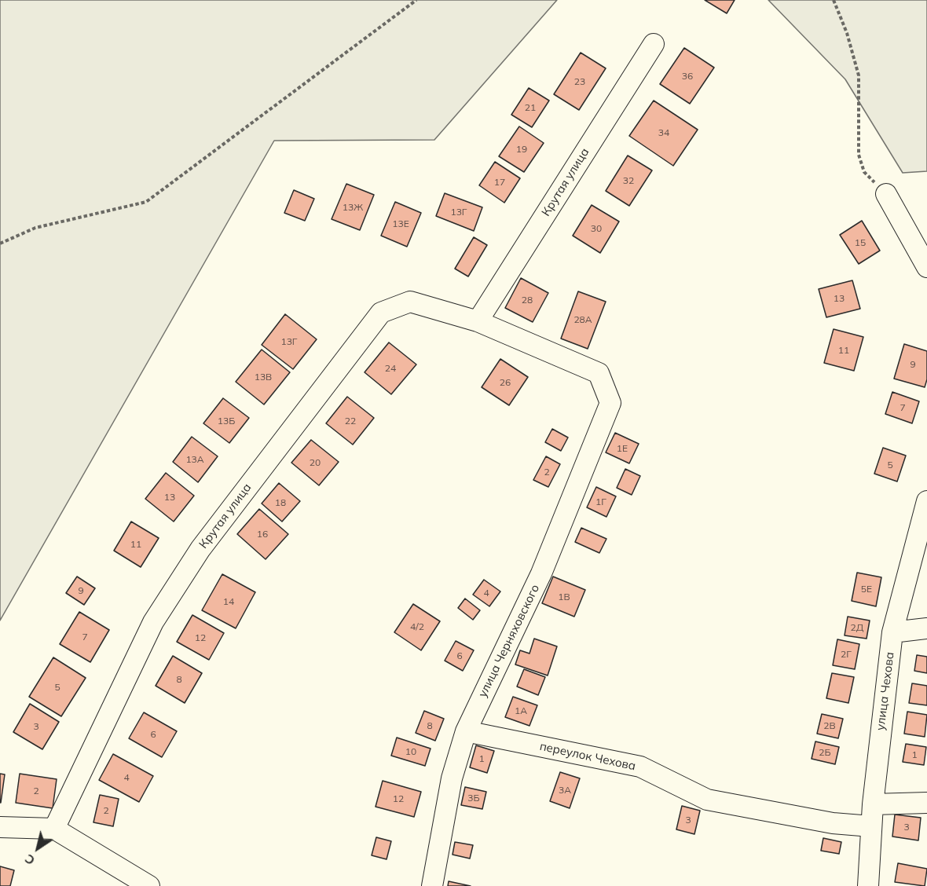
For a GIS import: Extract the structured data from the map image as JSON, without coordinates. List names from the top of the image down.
{
  "streets": {
    "street": [
      "Крутая улица",
      "улица Черняховского",
      "улица Чехова",
      "переулок Чехова"
    ]
  },
  "crossings": [
    ["Крутая улица", "улица Черняховского"],
    ["улица Черняховского", "переулок Чехова"],
    ["улица Чехова", "переулок Чехова"]
  ],
  "house_numbers": [
    "36",
    "23",
    "21",
    "34",
    "19",
    "32",
    "17",
    "13Ж",
    "13Г",
    "13Е",
    "30",
    "15",
    "13",
    "28",
    "28А",
    "13Г",
    "11",
    "9",
    "24",
    "13В",
    "26",
    "7",
    "13Б",
    "22",
    "1Е",
    "13А",
    "20",
    "5",
    "2",
    "13",
    "1Г",
    "18",
    "16",
    "11",
    "5Е",
    "9",
    "4",
    "1В",
    "14",
    "4/2",
    "2Д",
    "7",
    "12",
    "2Г",
    "6",
    "8",
    "5",
    "1А",
    "8",
    "2В",
    "3",
    "6",
    "10",
    "2Б",
    "1",
    "1",
    "4",
    "3А",
    "2",
    "3Б",
    "12",
    "2",
    "3",
    "3"
  ],
  "north": "bottom left"
}
